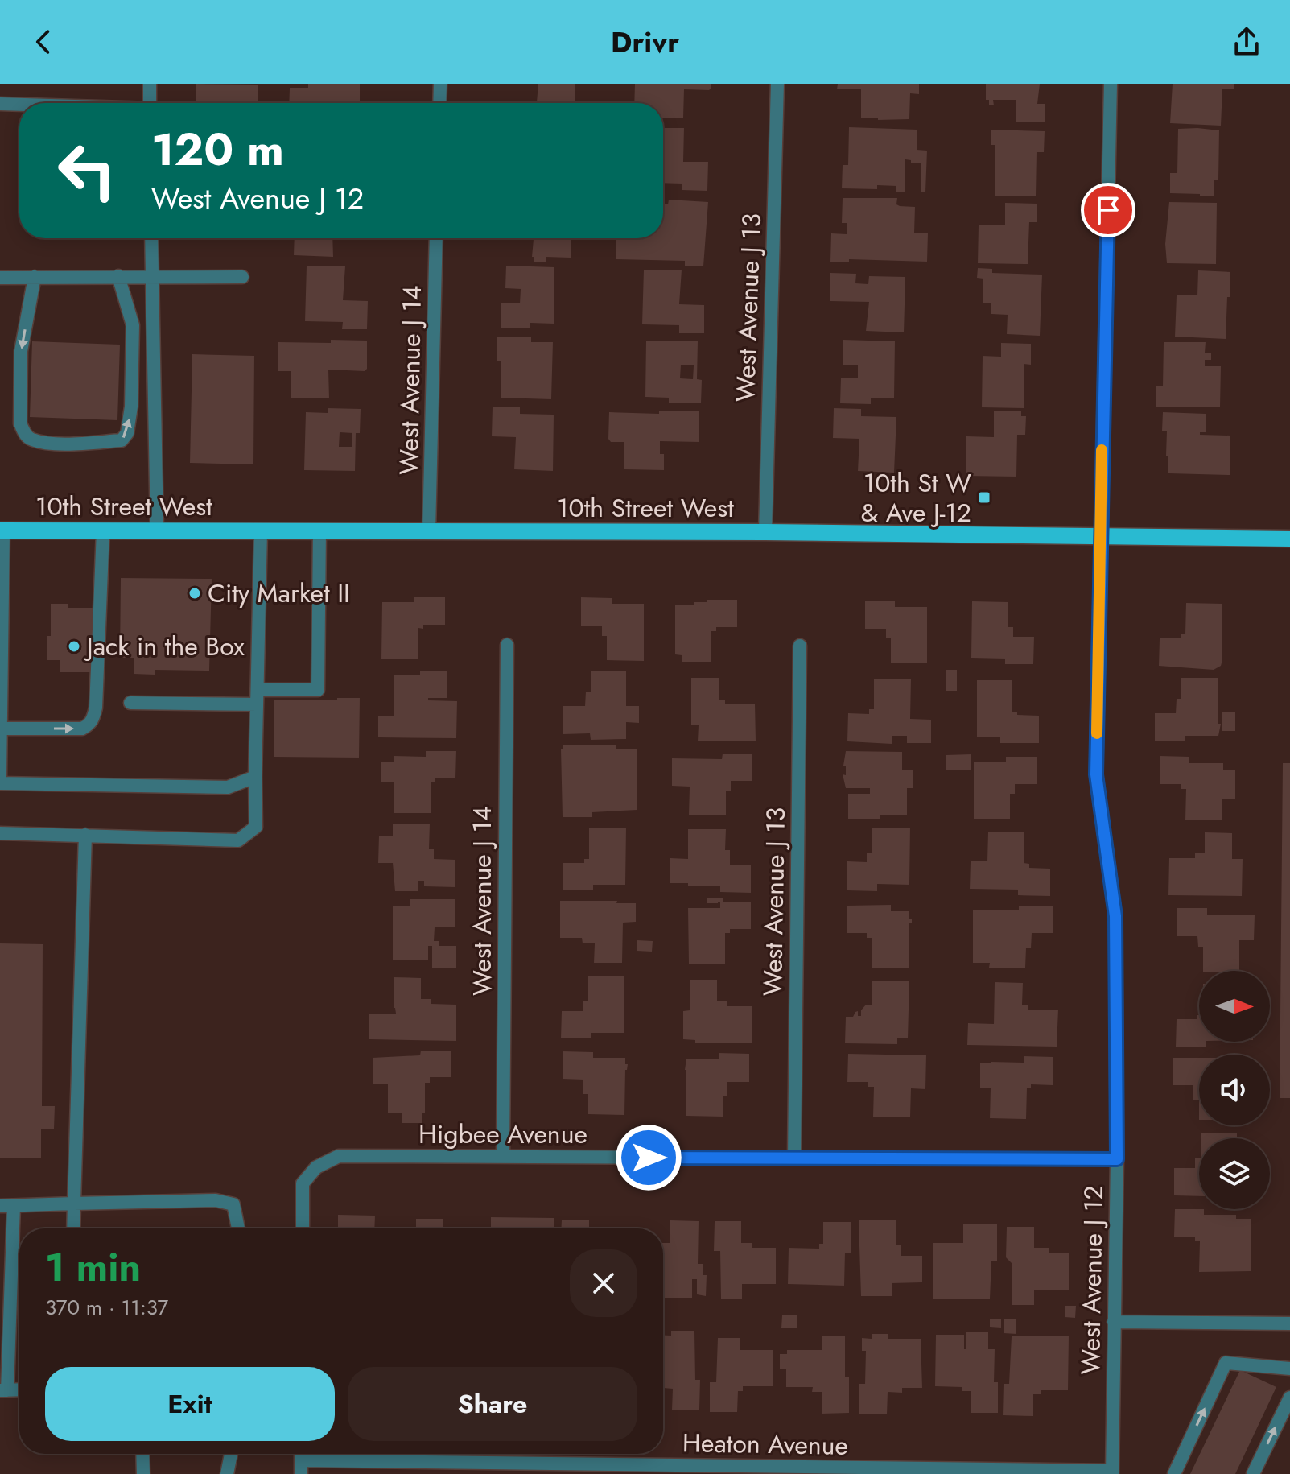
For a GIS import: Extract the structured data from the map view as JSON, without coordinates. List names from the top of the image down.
{
  "streets": {
    "main road": ["10th Street West"],
    "street": [
      "West Avenue J 13",
      "West Avenue J 14",
      "Higbee Avenue",
      "West Avenue J 12",
      "Heaton Avenue"
    ]
  },
  "crossings": [
    ["West Avenue J 13", "10th Street West"],
    ["West Avenue J 13", "Higbee Avenue"],
    ["West Avenue J 14", "10th Street West"],
    ["West Avenue J 14", "Higbee Avenue"],
    ["10th Street West", "West Avenue J 12"],
    ["Higbee Avenue", "West Avenue J 12"],
    ["West Avenue J 12", "Heaton Avenue"]
  ],
  "places": {
    "transit": ["10th St W & Ave J-12"],
    "other": ["City Market II", "Jack in the Box"]
  },
  "north": "right",
  "page": {
    "header": "Drivr",
    "turn": ["120 m", "West Avenue J 12"],
    "heading": ["1 min", "370 m · 11:37"],
    "buttons": ["Exit", "Share"]
  }
}
